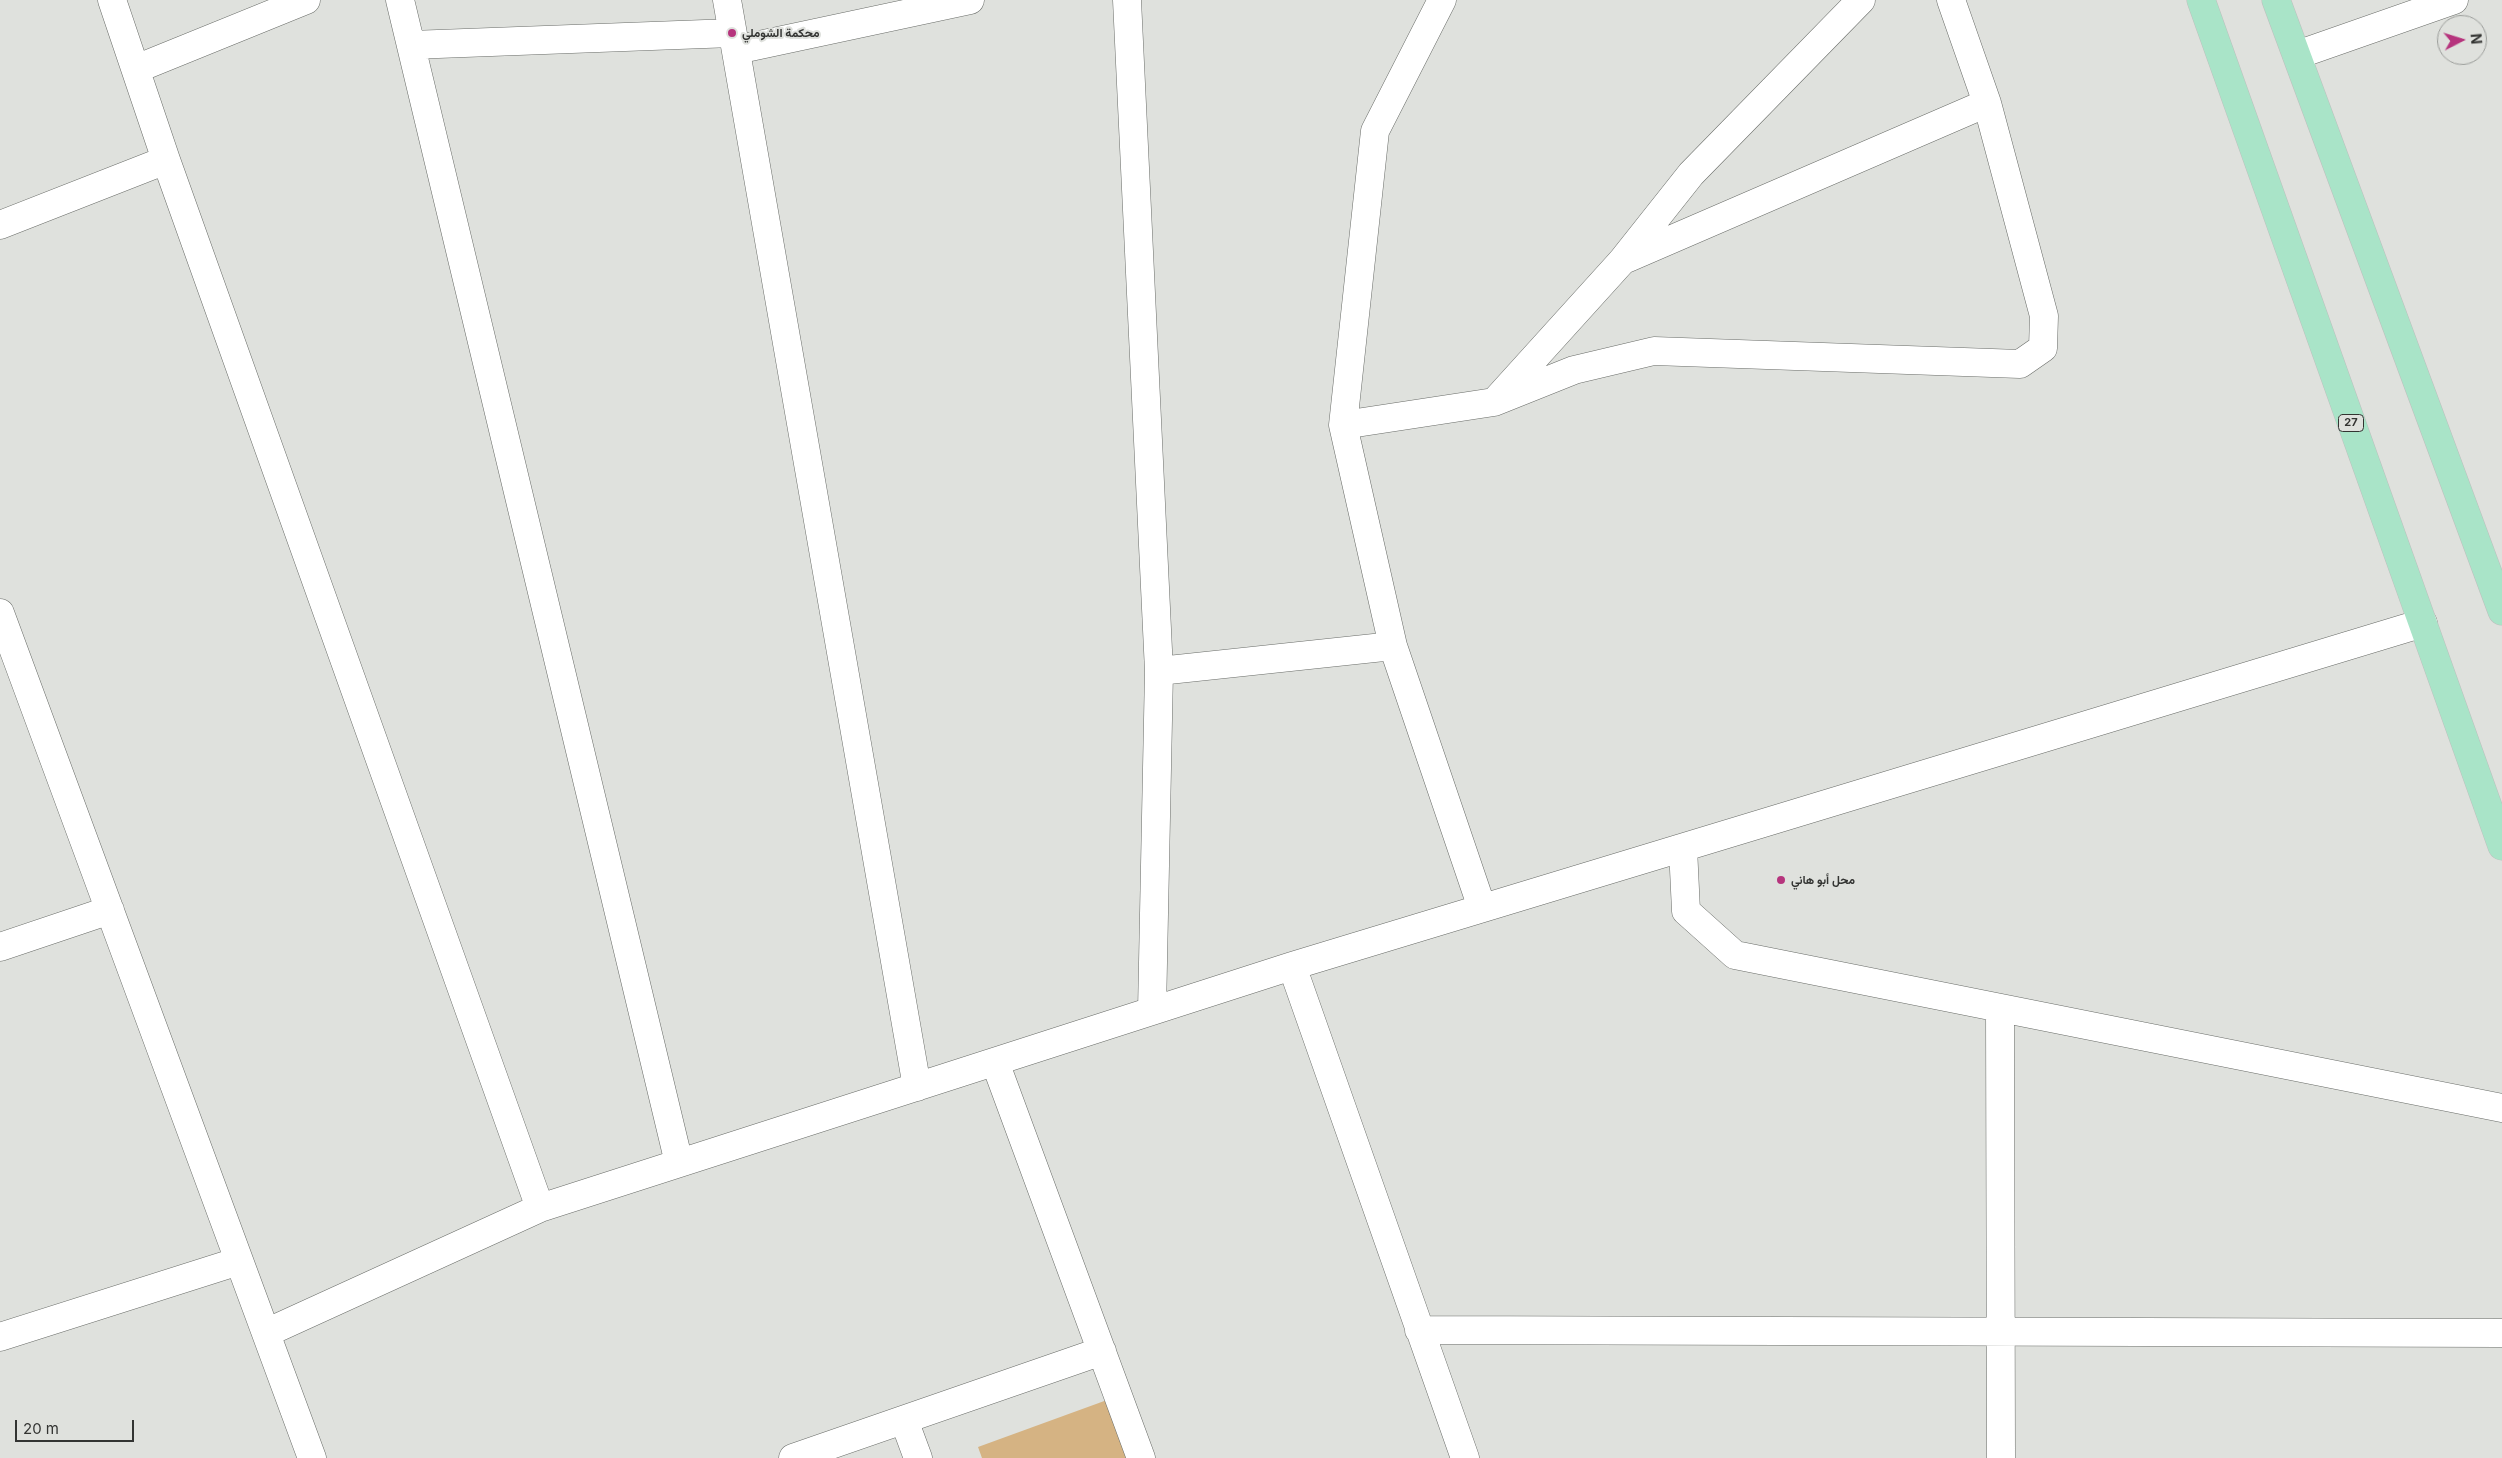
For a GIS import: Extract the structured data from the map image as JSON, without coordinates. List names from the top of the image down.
{
  "streets": {
    "main road": ["27"]
  },
  "places": ["محكمة الشوملي", "محل أبو هاني"],
  "scale_bar": "20 m",
  "north": "right"
}
